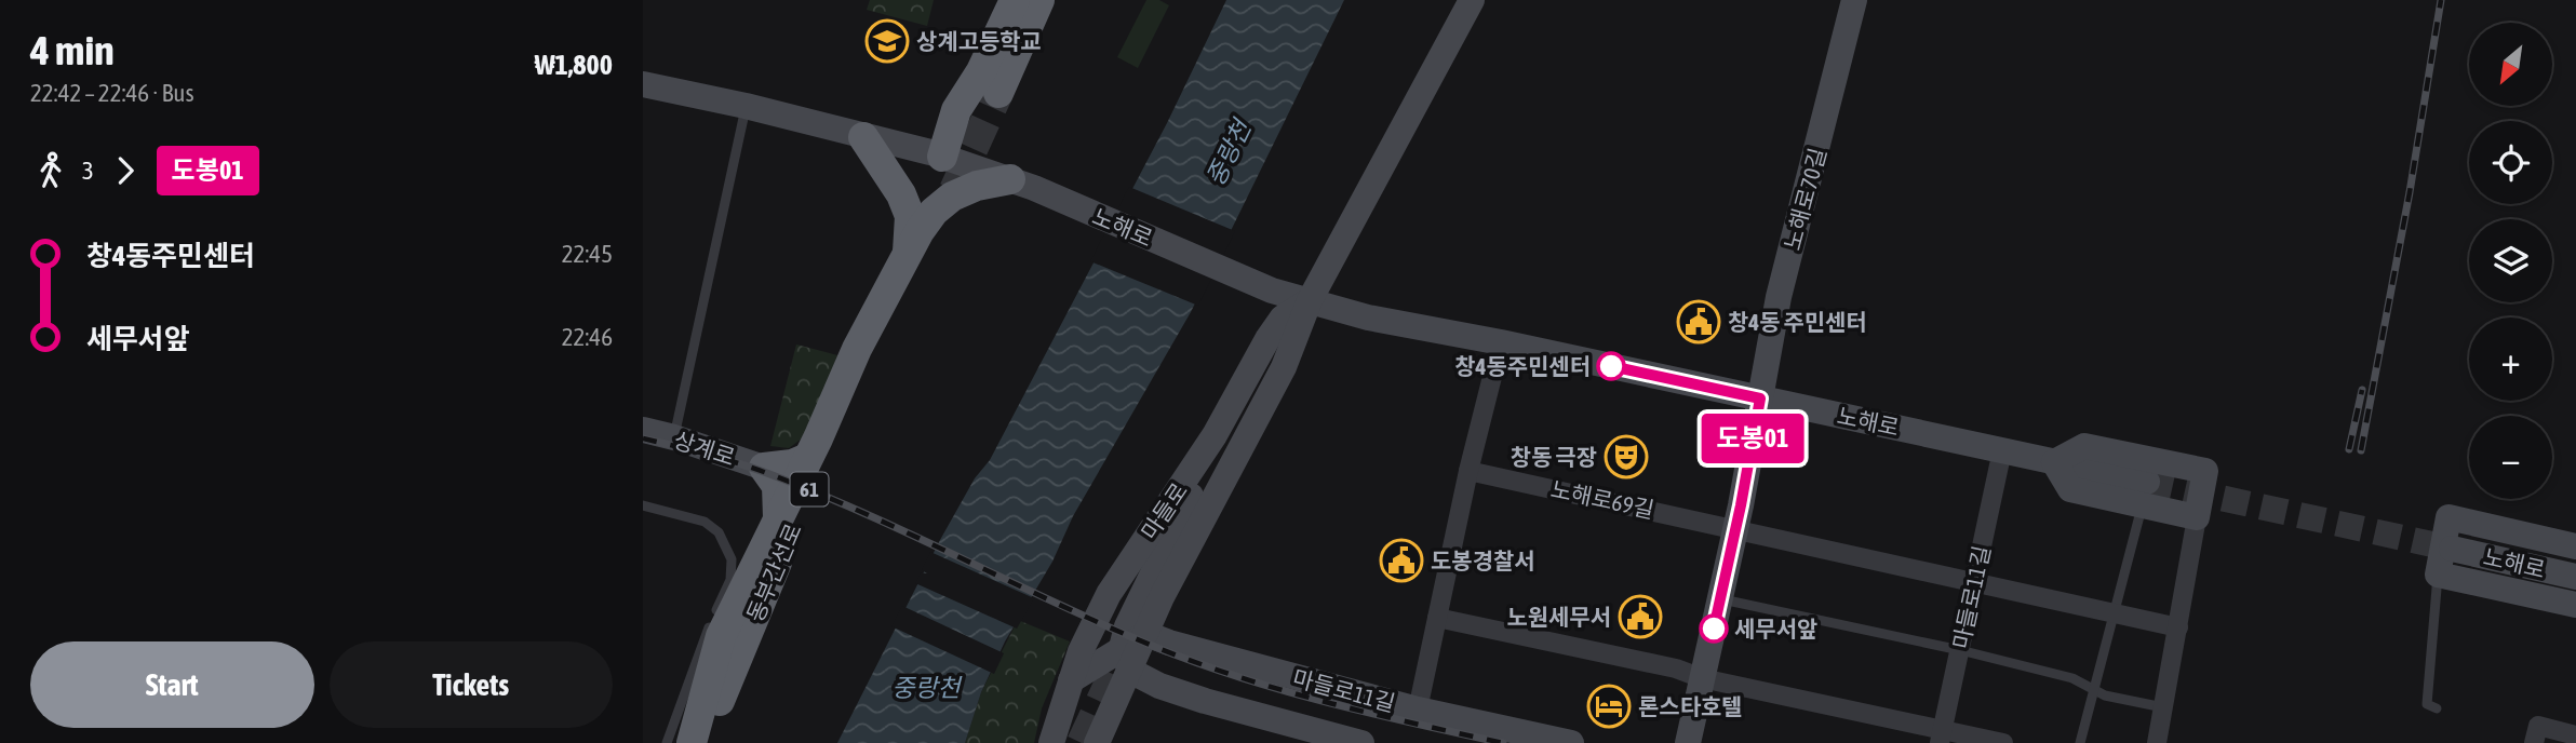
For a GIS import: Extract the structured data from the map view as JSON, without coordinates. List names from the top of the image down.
{
  "streets": {
    "highway": ["61", "동부간선로"],
    "main road": [
      "노해로70길",
      "노해로",
      "상계로",
      "마들로",
      "마들로11길"
    ],
    "street": ["노해로69길"]
  },
  "crossings": [
    ["노해로70길", "노해로"],
    ["노해로", "마들로"],
    ["노해로", "마들로11길"],
    ["노해로69길", "마들로11길"],
    ["마들로", "마들로11길"]
  ],
  "water": ["중랑천"],
  "places": {
    "school or university": ["상계고등학교"],
    "public building": ["창4동 주민센터", "도봉경찰서", "노원세무서"],
    "other": ["창4동주민센터", "세무서앞"],
    "theatre": ["창동 극장"],
    "hotel": ["론스타호텔"]
  },
  "lines": ["bus line 도봉01"],
  "north": "bottom left",
  "page": {
    "heading": ["4 min", "22:42 – 22:46 · Bus", "₩1,800"],
    "on_map": "도봉01",
    "map_buttons": ["+", "−"],
    "legs": ["3", "도봉01"],
    "list": [
      {
        "name": "창4동주민센터",
        "value": "22:45"
      },
      {
        "name": "세무서앞",
        "value": "22:46"
      }
    ],
    "buttons": ["Start", "Tickets"]
  }
}
